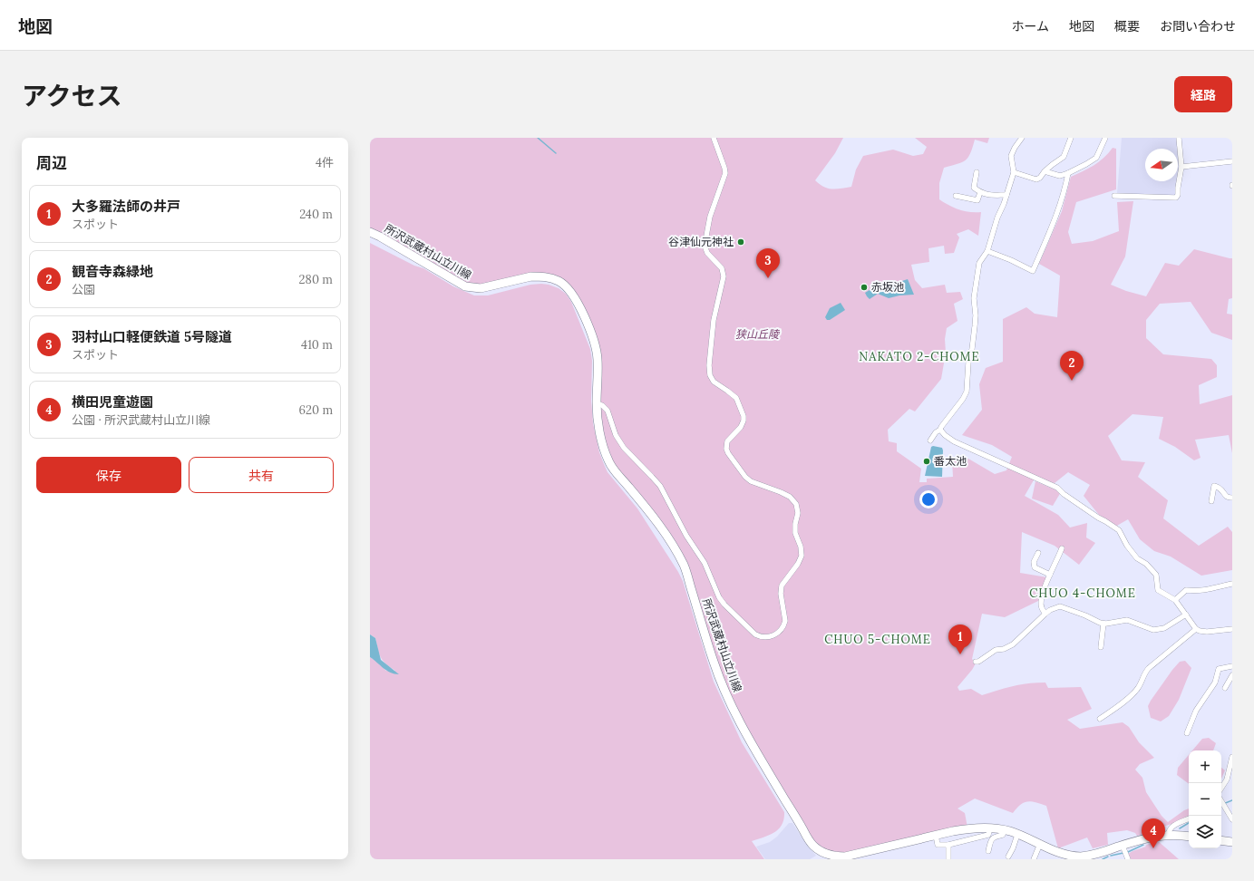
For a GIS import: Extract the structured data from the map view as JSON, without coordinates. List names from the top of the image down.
{
  "streets": {
    "main road": ["所沢武蔵村山立川線"]
  },
  "districts": ["NAKATO 2-CHOME", "CHUO 4-CHOME", "CHUO 5-CHOME"],
  "parks": ["狭山丘陵"],
  "places": ["谷津仙元神社", "赤坂池", "番太池"],
  "north": "left",
  "page": {
    "header": "地図",
    "nav": [
      "ホーム",
      "地図",
      "概要",
      "お問い合わせ"
    ],
    "title": "アクセス",
    "buttons": [
      "経路",
      ["保存", "共有"]
    ],
    "heading": ["周辺", "4件"],
    "list": [
      {
        "mark": "1",
        "name": "大多羅法師の井戸",
        "note": "スポット",
        "value": "240 m"
      },
      {
        "mark": "2",
        "name": "観音寺森緑地",
        "note": "公園",
        "value": "280 m"
      },
      {
        "mark": "3",
        "name": "羽村山口軽便鉄道 5号隧道",
        "note": "スポット",
        "value": "410 m"
      },
      {
        "mark": "4",
        "name": "横田児童遊園",
        "note": "公園 · 所沢武蔵村山立川線",
        "value": "620 m"
      }
    ],
    "pins": [
      "3",
      "2",
      "1",
      "4"
    ],
    "map_buttons": ["+", "−"]
  }
}
